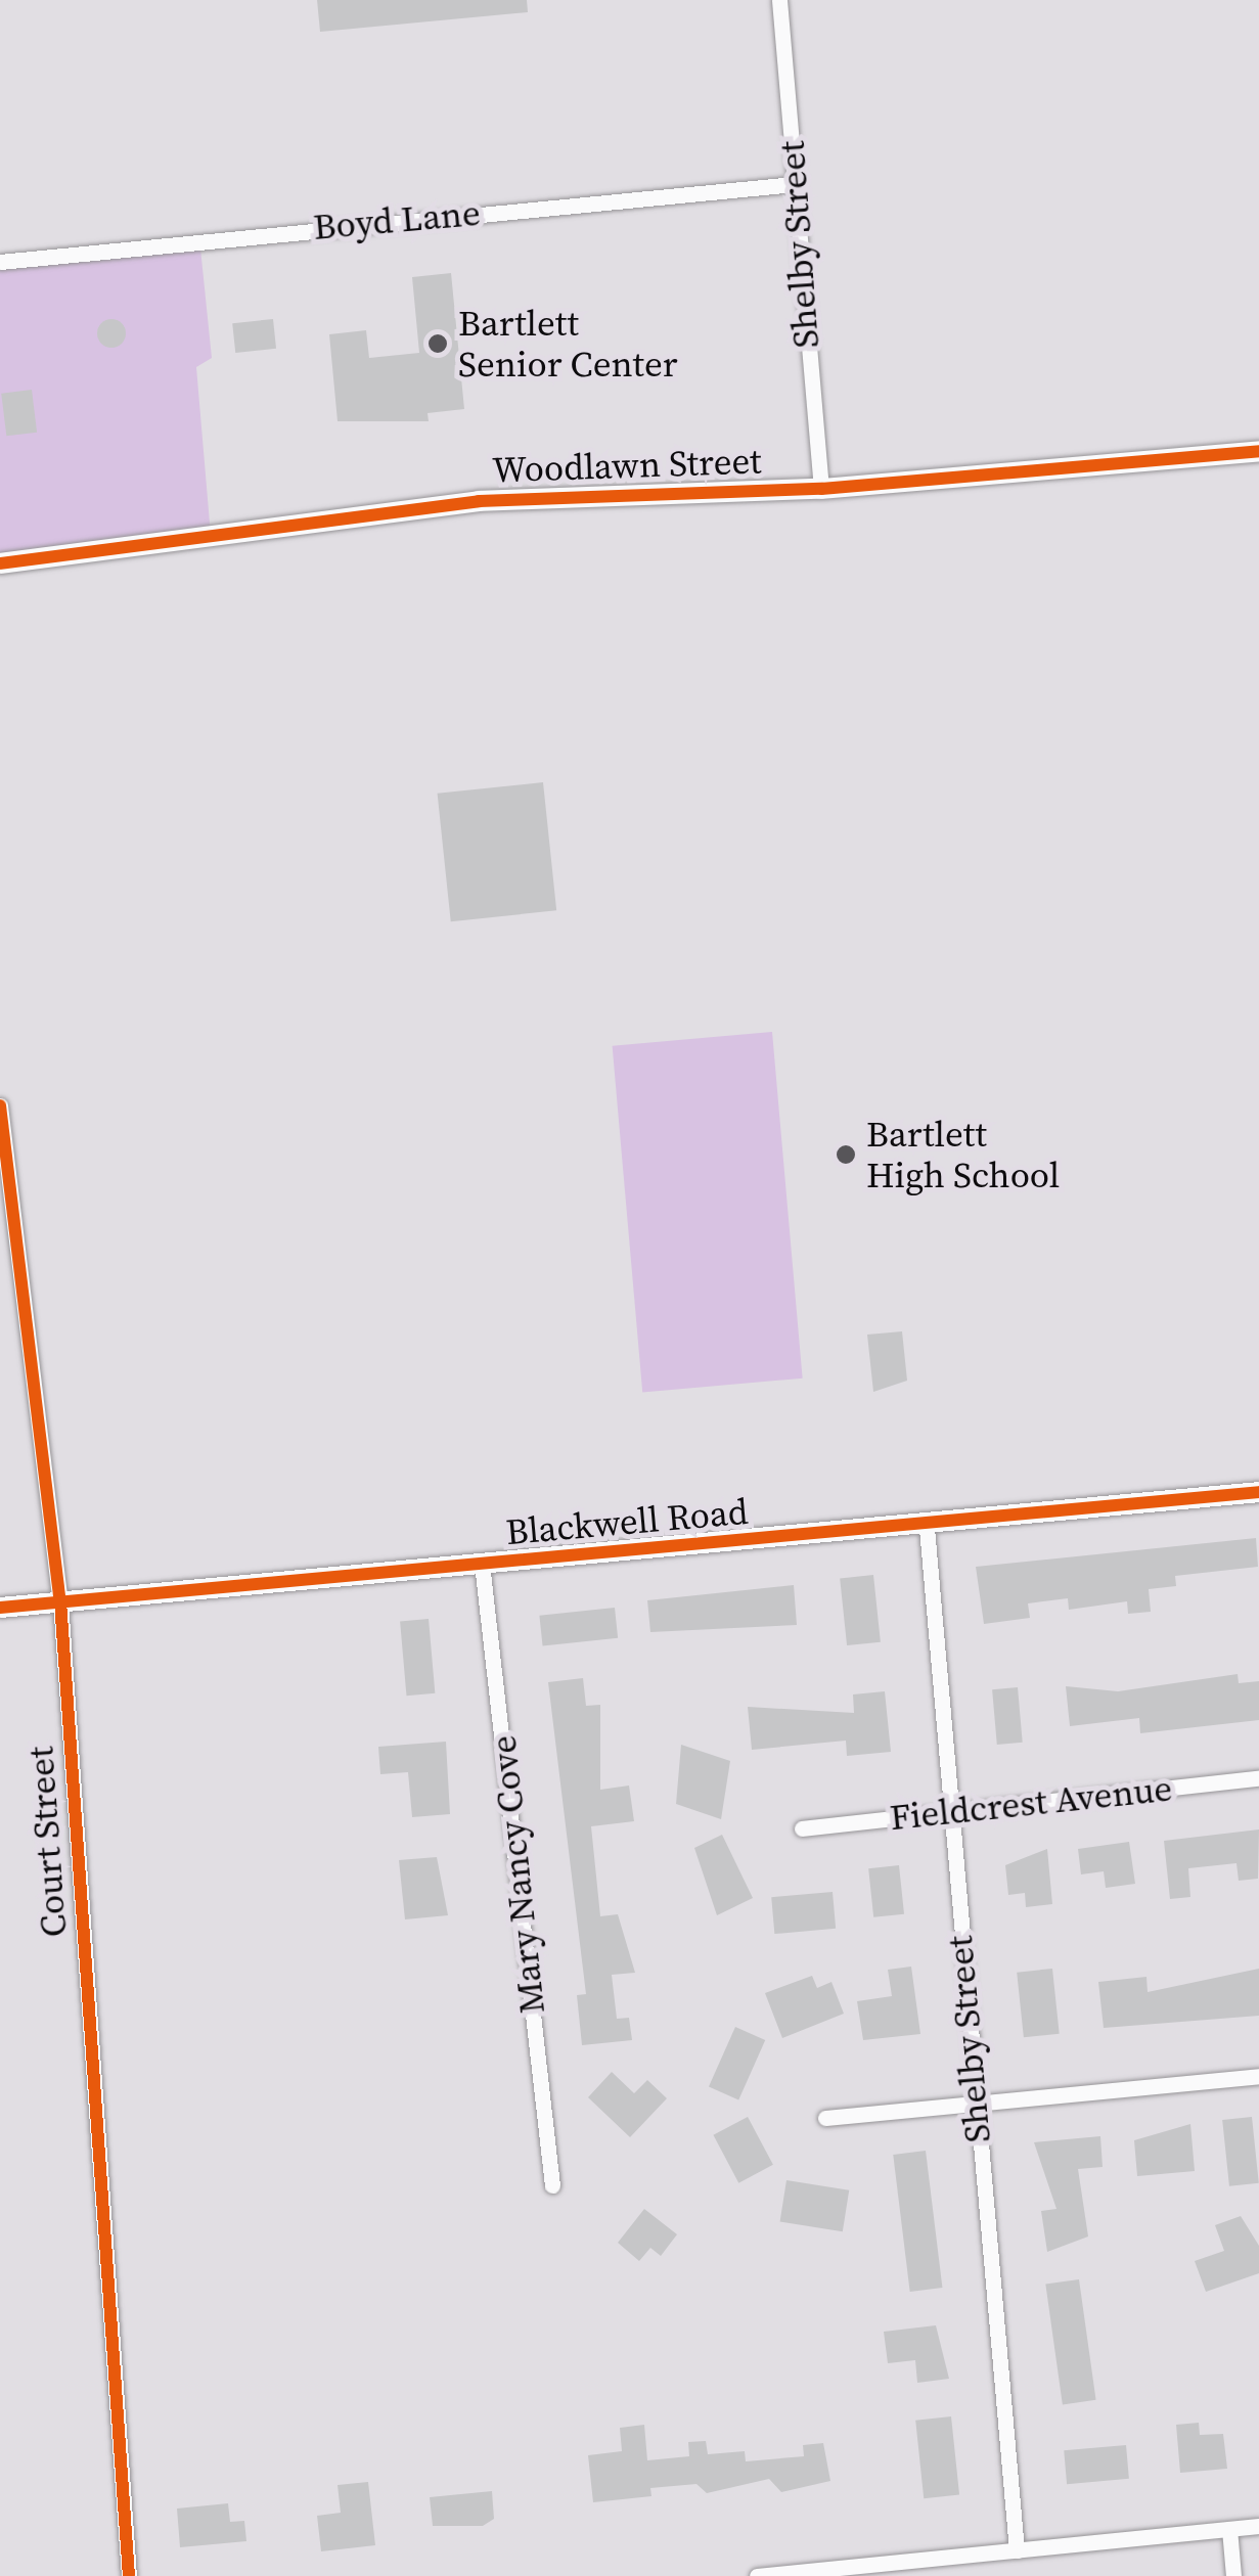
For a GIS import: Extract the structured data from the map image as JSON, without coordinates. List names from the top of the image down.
{
  "streets": {
    "street": [
      "Boyd Lane",
      "Shelby Street",
      "Woodlawn Street",
      "Blackwell Road",
      "Fieldcrest Avenue",
      "Court Street",
      "Mary Nancy Cove"
    ]
  },
  "crossings": [
    ["Boyd Lane", "Shelby Street"],
    ["Shelby Street", "Woodlawn Street"],
    ["Shelby Street", "Blackwell Road"],
    ["Shelby Street", "Fieldcrest Avenue"],
    ["Blackwell Road", "Court Street"],
    ["Blackwell Road", "Mary Nancy Cove"]
  ],
  "places": ["Bartlett Senior Center", "Bartlett High School"]
}
